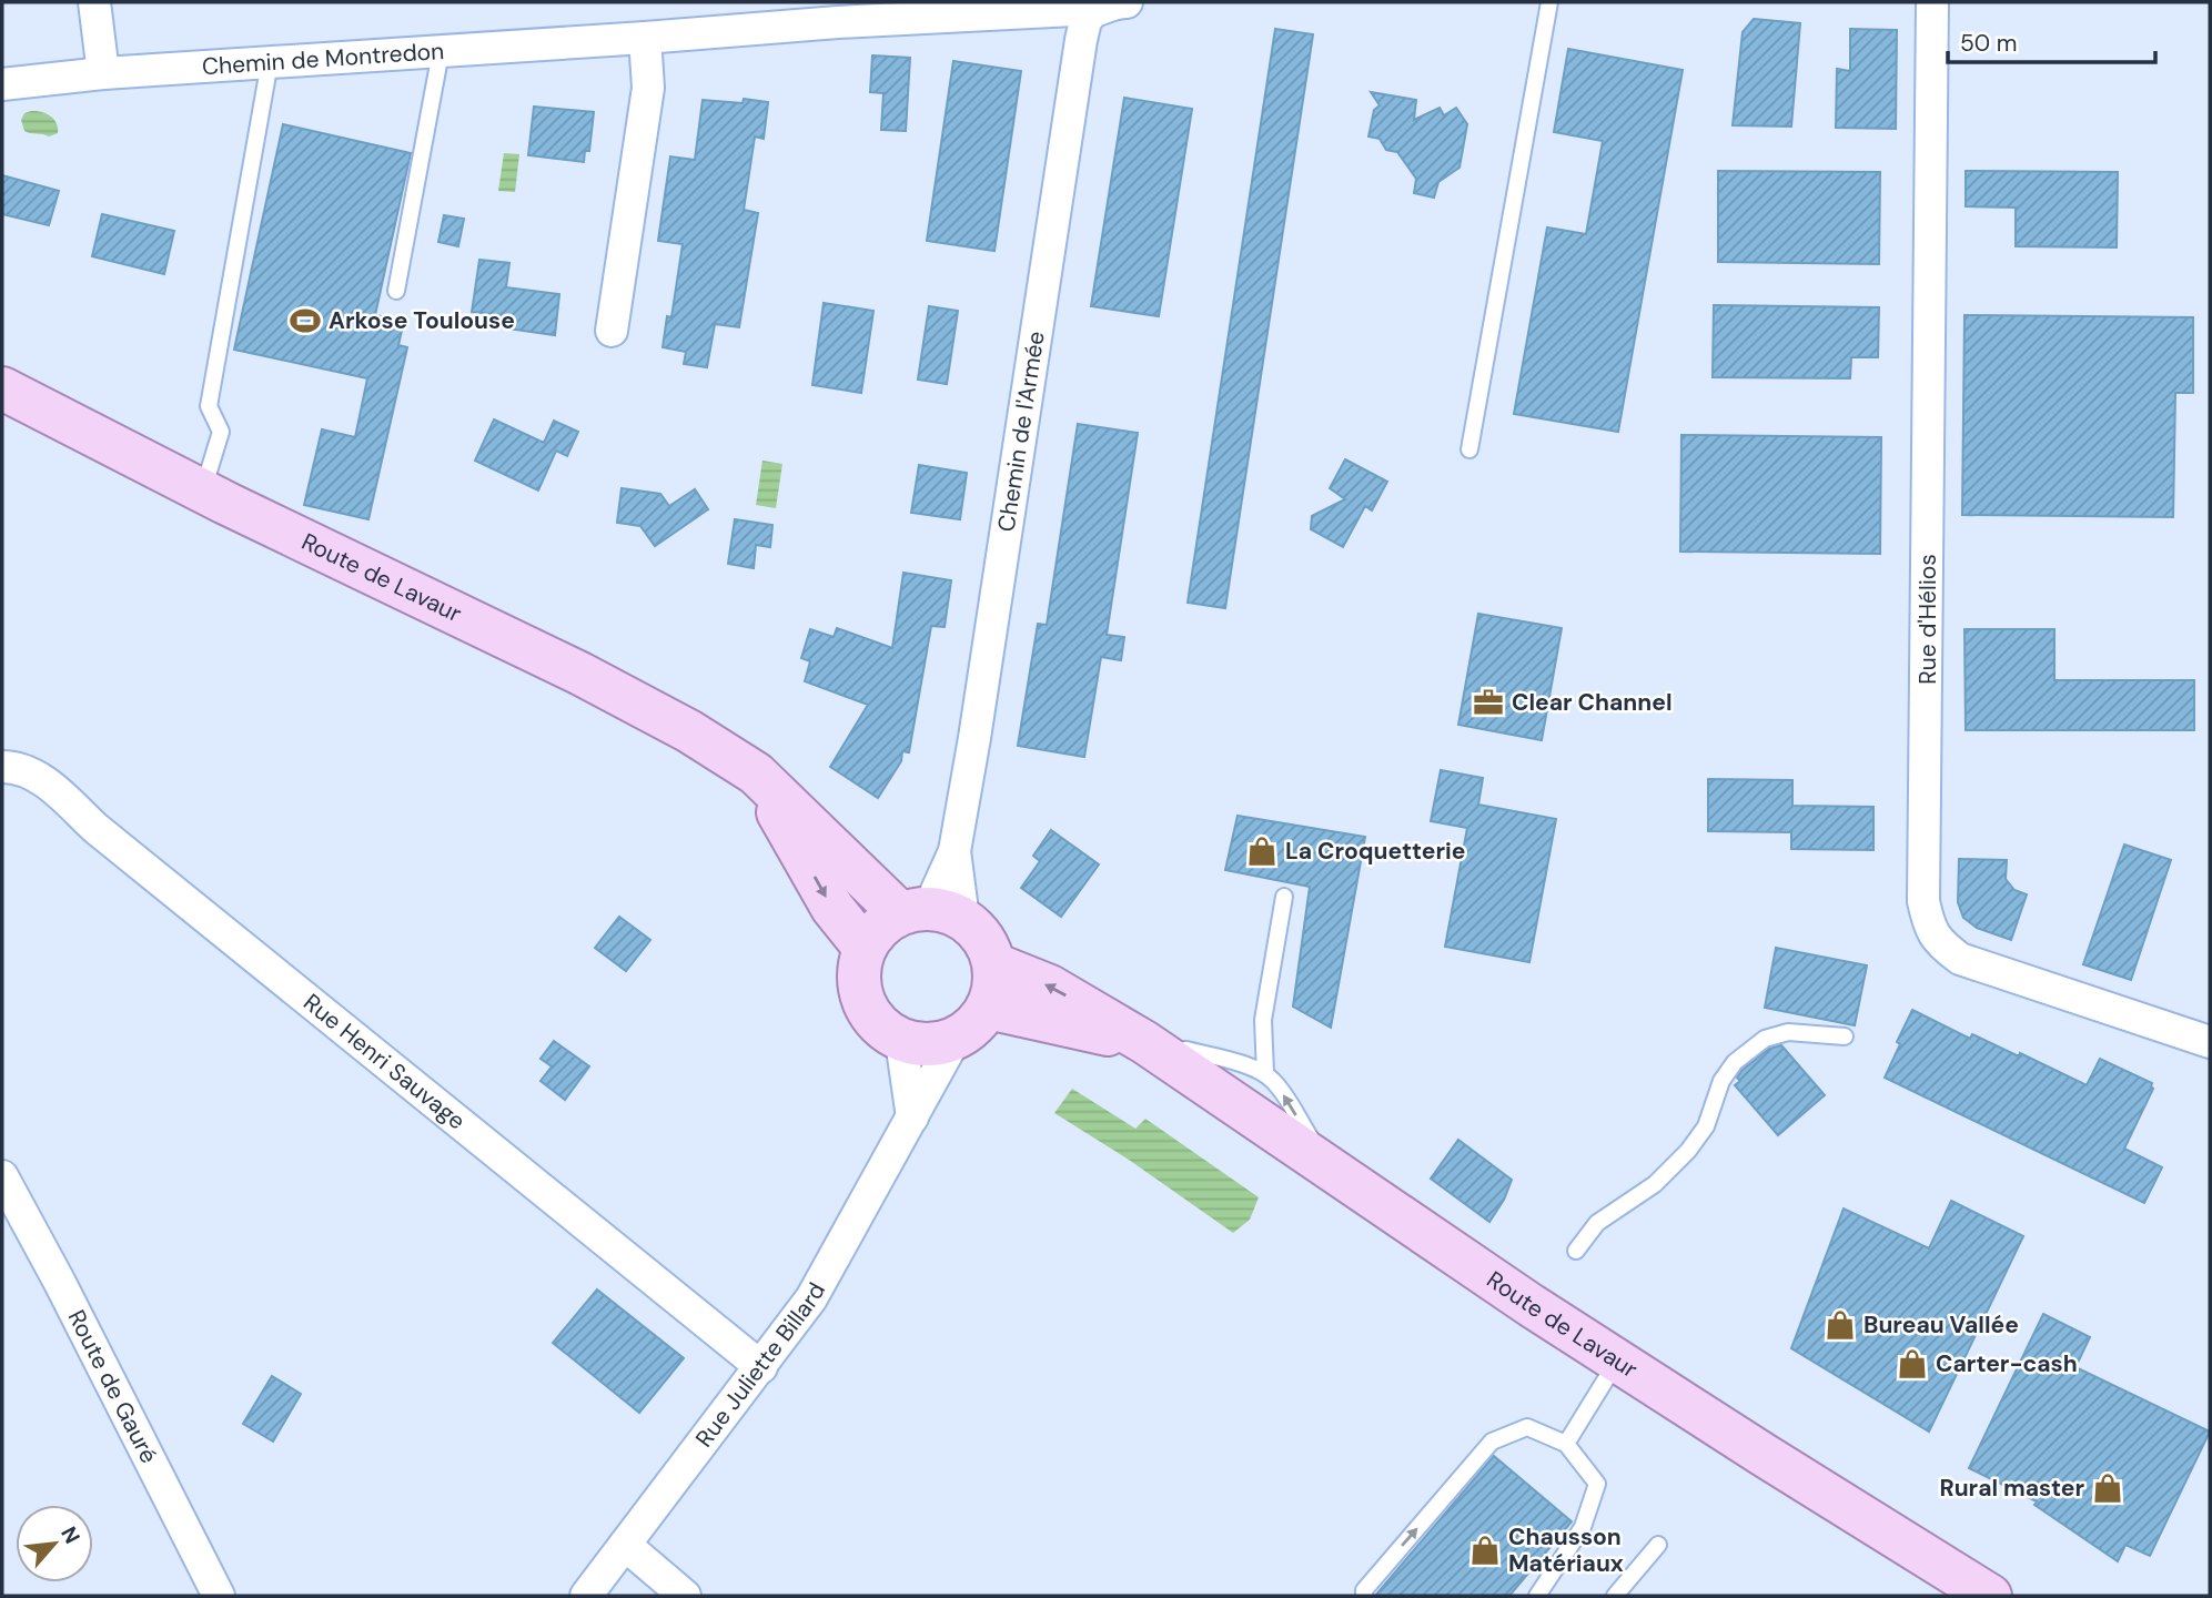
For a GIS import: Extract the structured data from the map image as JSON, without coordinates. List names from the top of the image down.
{
  "streets": {
    "main road": ["Route de Lavaur"],
    "street": [
      "Chemin de Montredon",
      "Chemin de l'Armée",
      "Rue d'Hélios",
      "Rue Henri Sauvage",
      "Rue Juliette Billard",
      "Route de Gauré"
    ]
  },
  "crossings": [
    ["Chemin de Montredon", "Chemin de l'Armée"],
    ["Chemin de l'Armée", "Route de Lavaur"],
    ["Chemin de l'Armée", "Rue Juliette Billard"],
    ["Route de Lavaur", "Rue Juliette Billard"],
    ["Rue Henri Sauvage", "Rue Juliette Billard"]
  ],
  "places": {
    "sports": ["Arkose Toulouse"],
    "office": ["Clear Channel"],
    "shop": [
      "La Croquetterie",
      "Bureau Vallée",
      "Carter-cash",
      "Rural master",
      "Chausson Matériaux"
    ]
  },
  "scale_bar": "50 m",
  "north": "top right"
}
